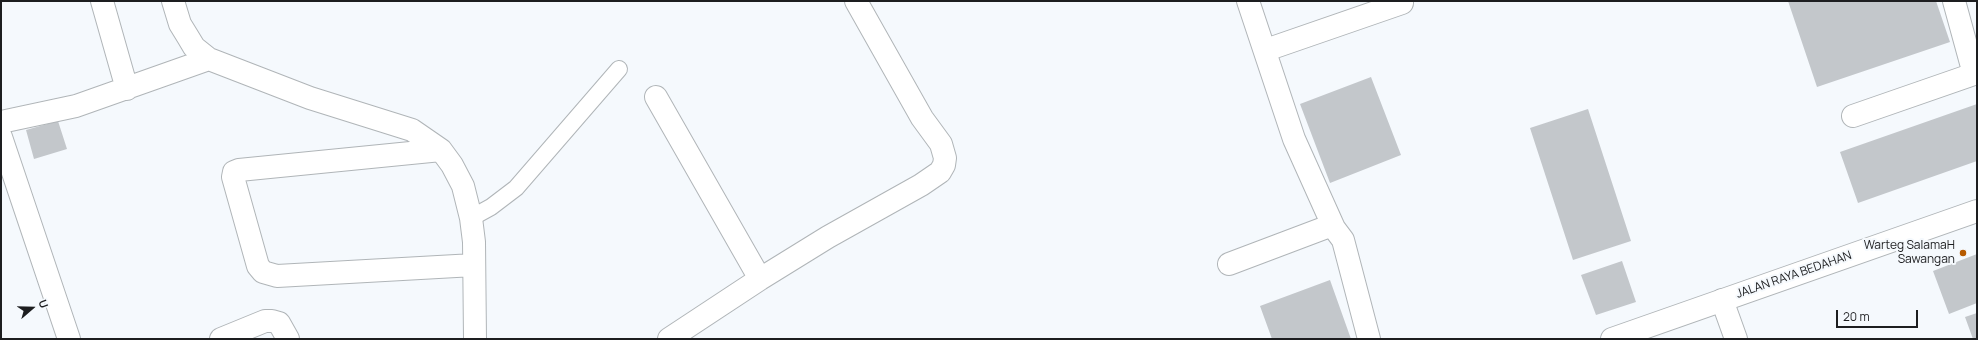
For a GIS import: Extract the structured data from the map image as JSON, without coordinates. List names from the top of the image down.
{
  "streets": {
    "street": ["JALAN RAYA BEDAHAN"]
  },
  "places": ["Warteg SalamaH Sawangan"],
  "scale_bar": "20 m",
  "north": "right"
}
